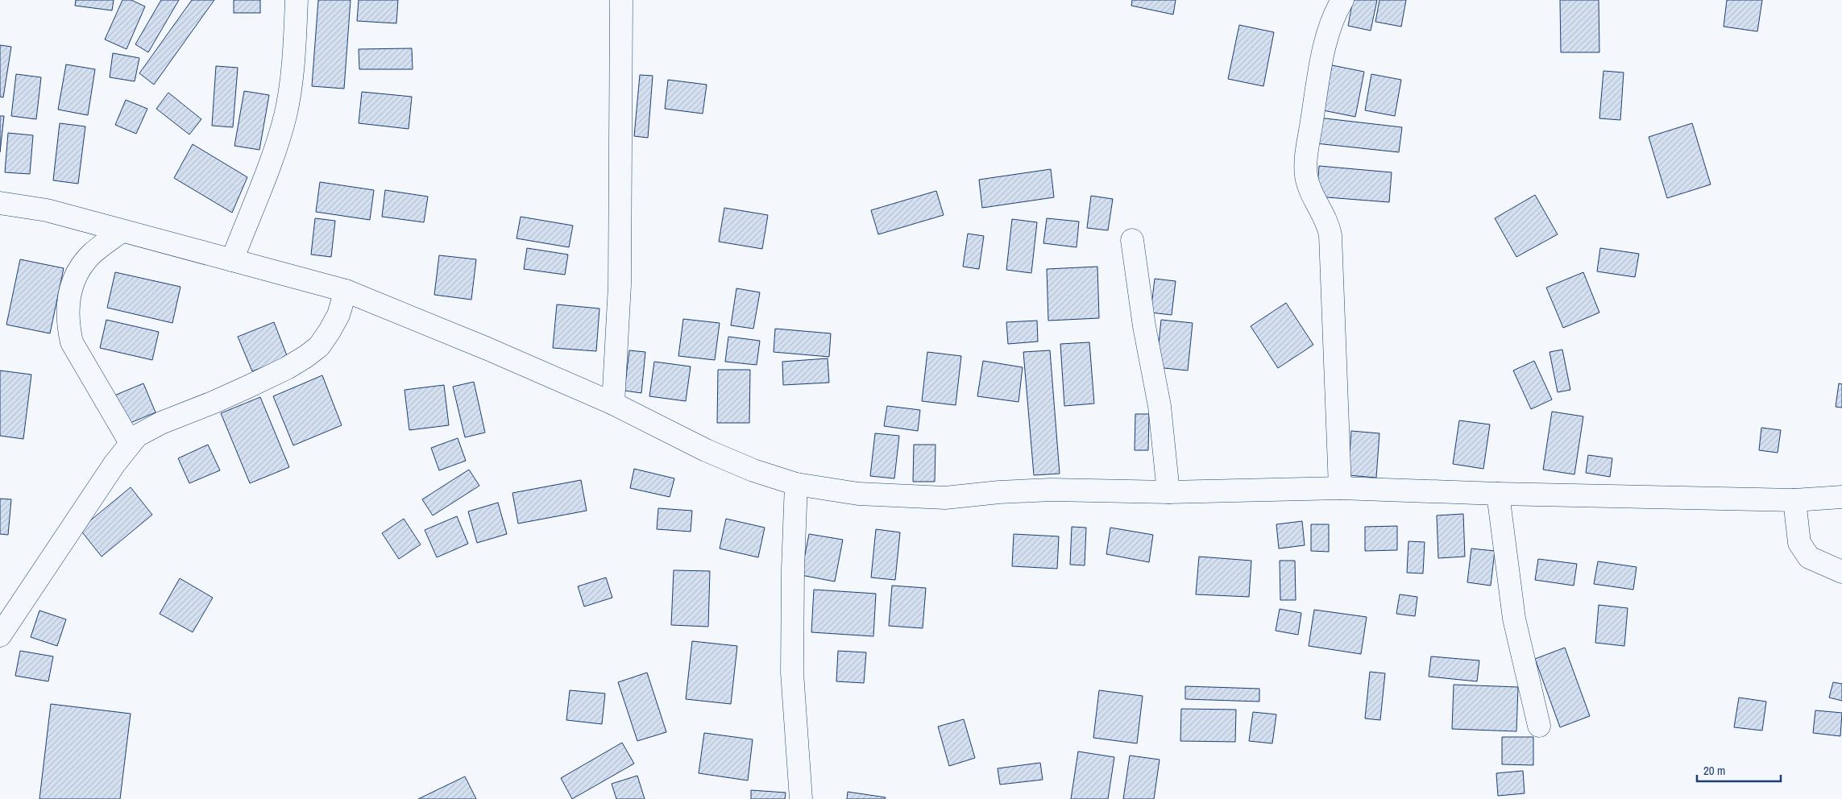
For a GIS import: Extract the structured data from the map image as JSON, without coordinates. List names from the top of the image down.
{
  "scale_bar": "20 m"
}
